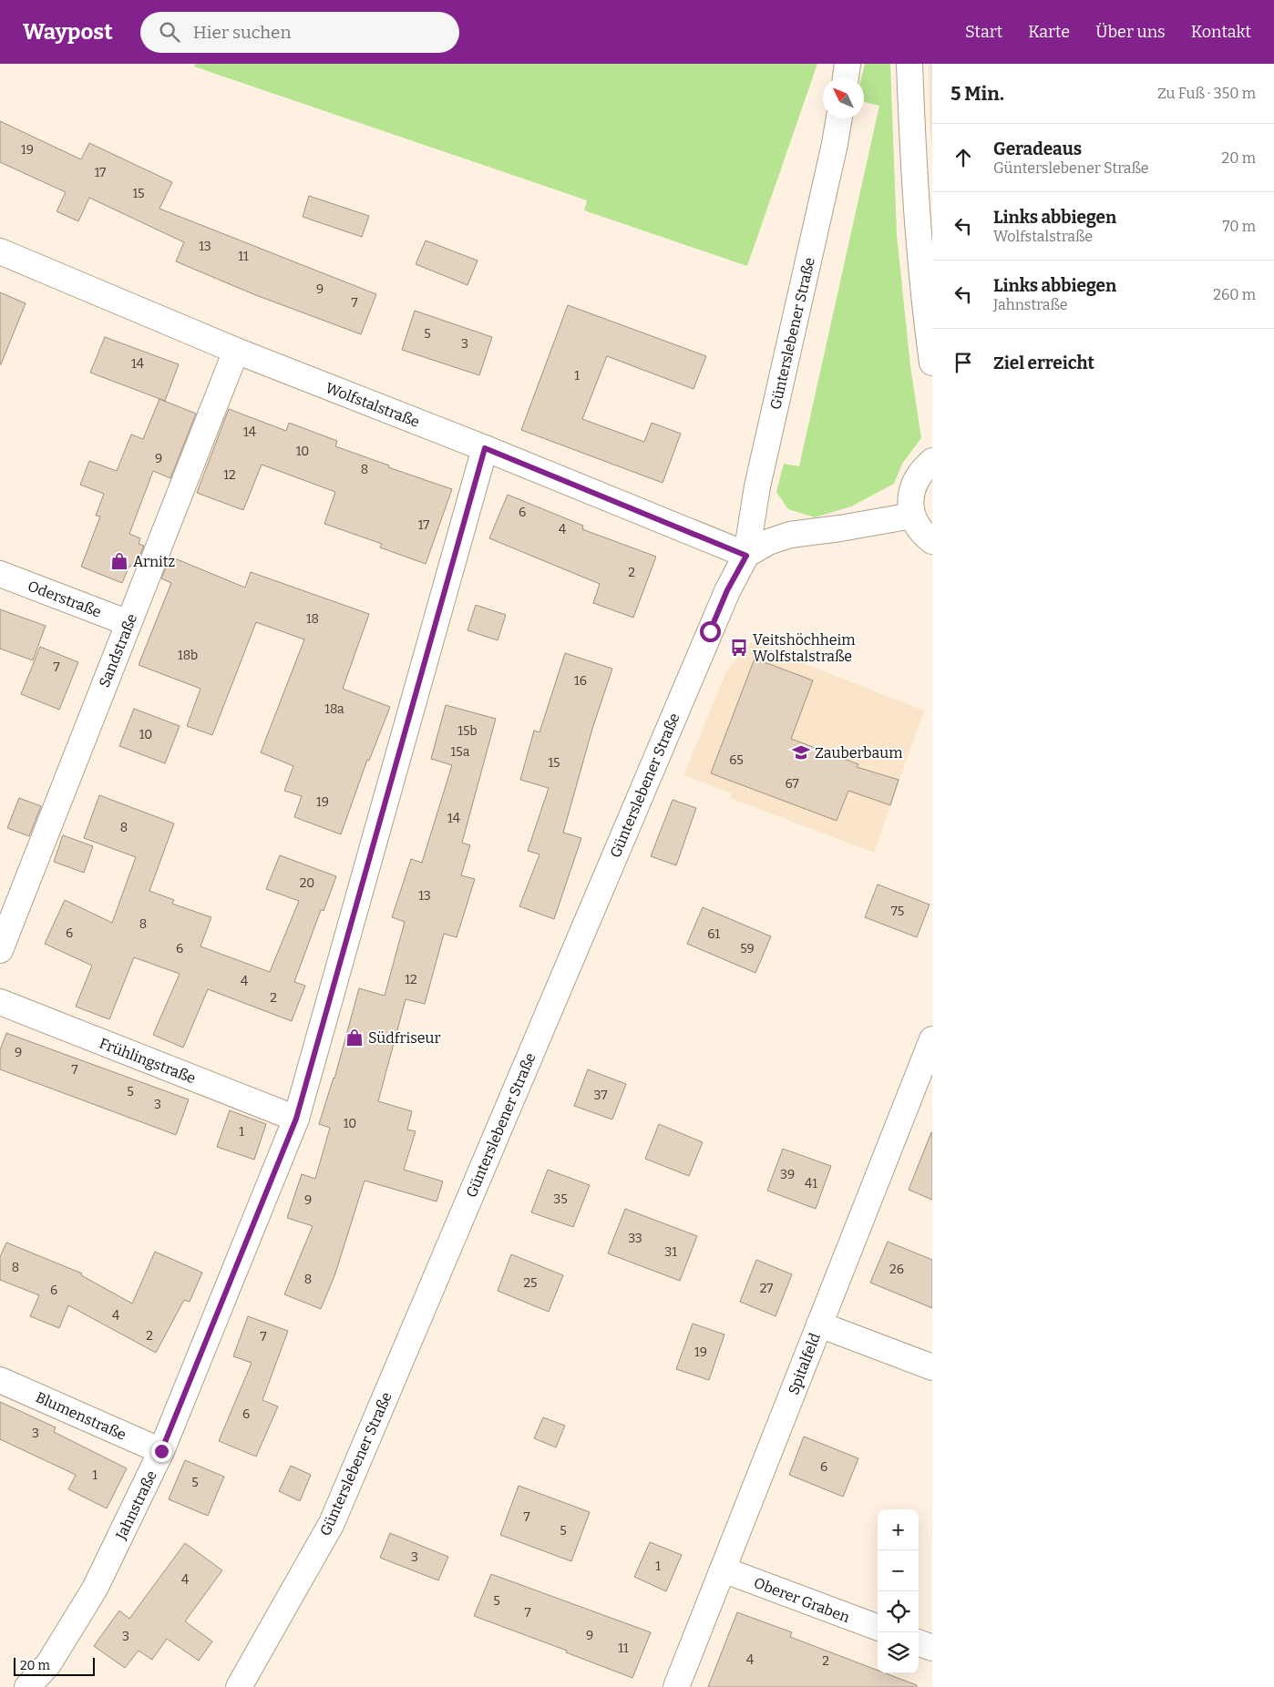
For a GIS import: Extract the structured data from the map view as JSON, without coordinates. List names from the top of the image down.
{
  "streets": {
    "street": [
      "Günterslebener Straße",
      "Wolfstalstraße",
      "Oderstraße",
      "Sandstraße",
      "Frühlingstraße",
      "Spitalfeld",
      "Blumenstraße",
      "Jahnstraße",
      "Oberer Graben"
    ]
  },
  "crossings": [
    ["Günterslebener Straße", "Wolfstalstraße"],
    ["Wolfstalstraße", "Sandstraße"],
    ["Wolfstalstraße", "Jahnstraße"],
    ["Oderstraße", "Sandstraße"],
    ["Frühlingstraße", "Jahnstraße"],
    ["Spitalfeld", "Oberer Graben"],
    ["Blumenstraße", "Jahnstraße"]
  ],
  "places": {
    "shop": ["Arnitz", "Südfriseur"],
    "bus stop": ["Veitshöchheim Wolfstalstraße"],
    "school or university": ["Zauberbaum"]
  },
  "house_numbers": [
    "19",
    "17",
    "15",
    "13",
    "11",
    "9",
    "7",
    "5",
    "3",
    "14",
    "1",
    "14",
    "10",
    "9",
    "8",
    "12",
    "6",
    "17",
    "4",
    "2",
    "18",
    "18b",
    "7",
    "16",
    "18a",
    "15b",
    "10",
    "15a",
    "65",
    "15",
    "67",
    "19",
    "14",
    "8",
    "20",
    "13",
    "75",
    "8",
    "6",
    "61",
    "6",
    "59",
    "12",
    "4",
    "2",
    "9",
    "7",
    "5",
    "37",
    "3",
    "10",
    "1",
    "39",
    "41",
    "35",
    "9",
    "33",
    "31",
    "8",
    "26",
    "8",
    "25",
    "27",
    "6",
    "4",
    "2",
    "7",
    "19",
    "6",
    "3",
    "6",
    "1",
    "5",
    "7",
    "5",
    "3",
    "1",
    "4",
    "5",
    "7",
    "9",
    "3",
    "11",
    "4",
    "2"
  ],
  "scale_bar": "20 m",
  "north": "top left",
  "page": {
    "header": "Waypost",
    "search": "Hier suchen",
    "nav": [
      "Start",
      "Karte",
      "Über uns",
      "Kontakt"
    ],
    "heading": ["5 Min.", "Zu Fuß · 350 m"],
    "list": [
      ["Geradeaus", "Günterslebener Straße", "20 m"],
      ["Links abbiegen", "Wolfstalstraße", "70 m"],
      ["Links abbiegen", "Jahnstraße", "260 m"],
      "Ziel erreicht"
    ],
    "map_buttons": ["+", "−"],
    "scale": "20 m"
  }
}
